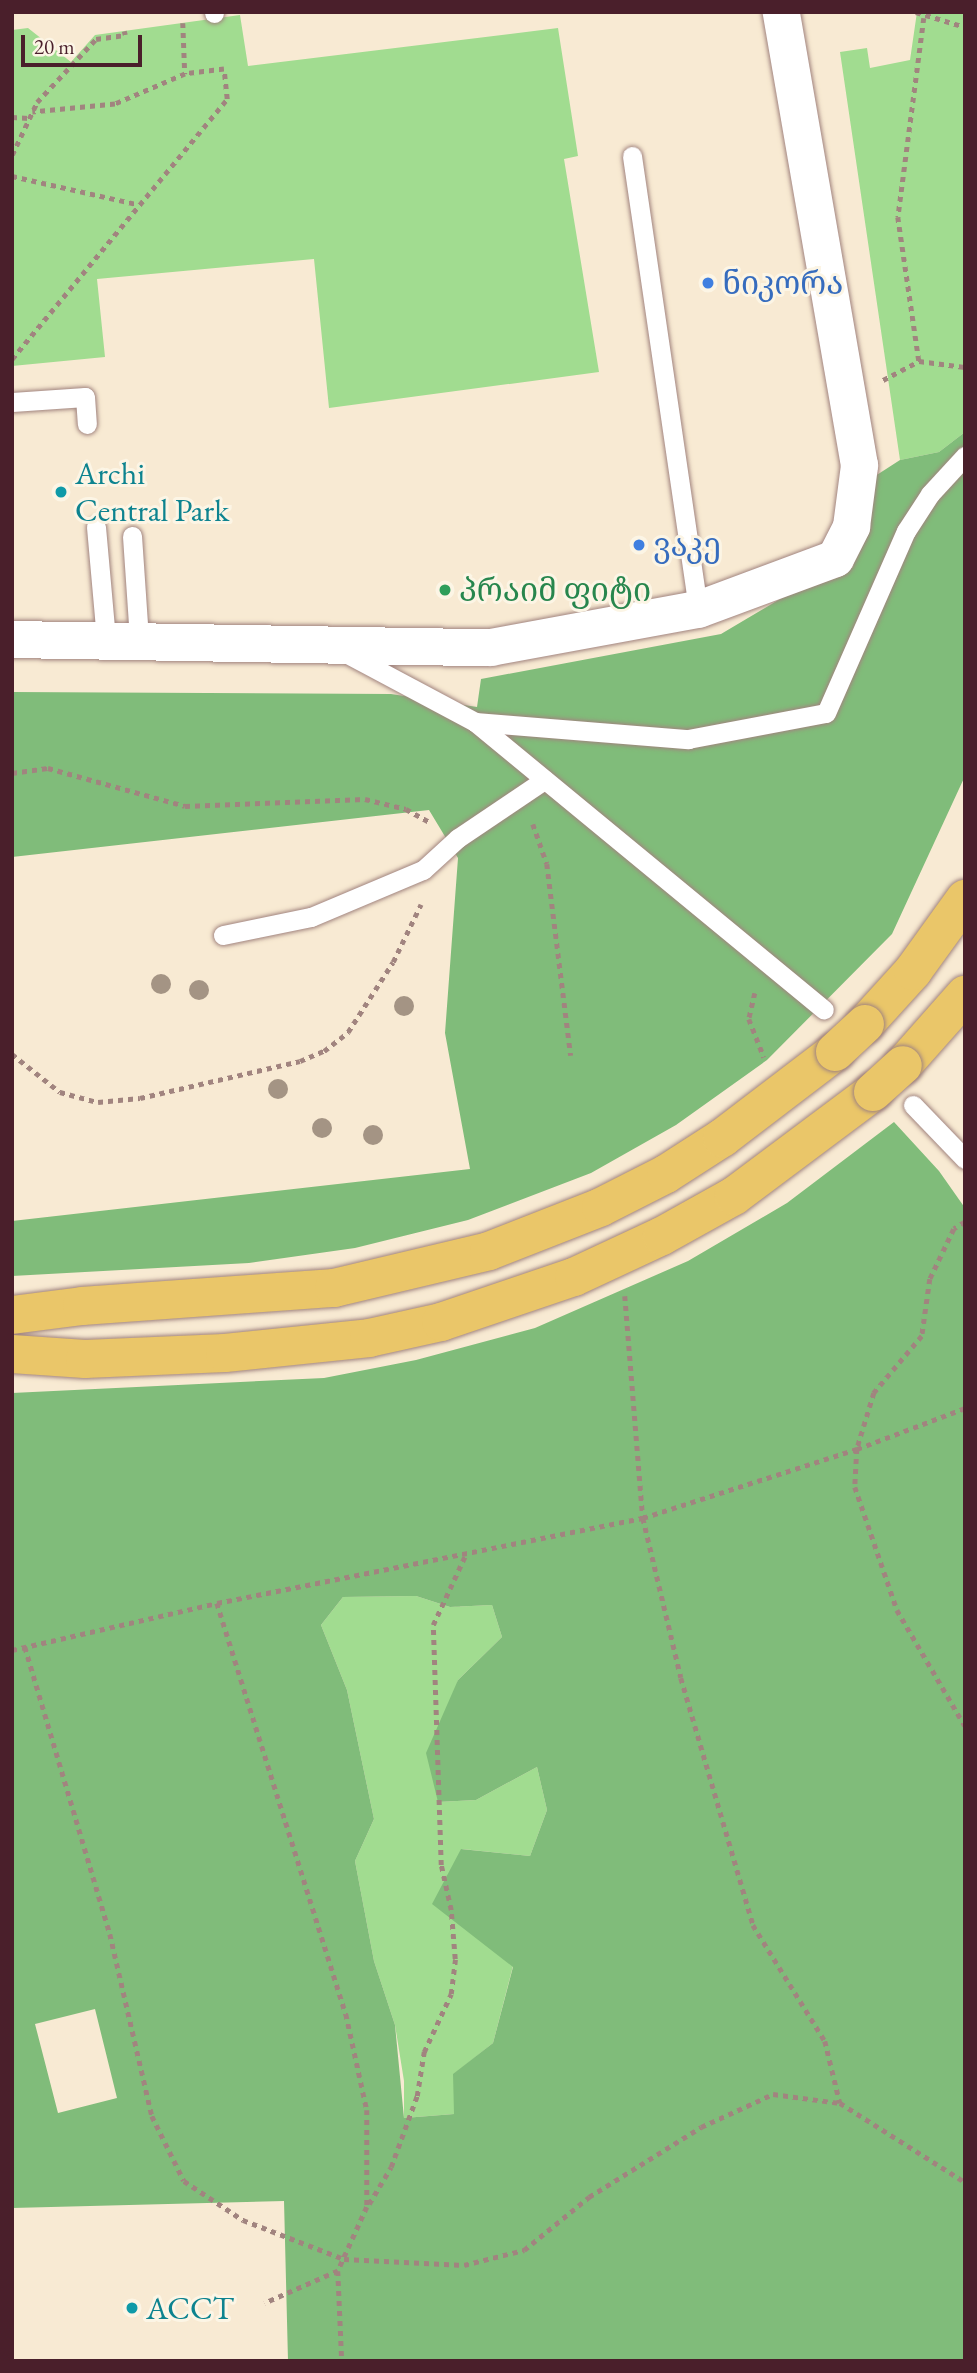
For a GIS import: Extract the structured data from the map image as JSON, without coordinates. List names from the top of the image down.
{
  "places": [
    "ნიკორა",
    "Archi Central Park",
    "ვაკე",
    "პრაიმ ფიტი",
    "ACCT"
  ],
  "scale_bar": "20 m"
}
